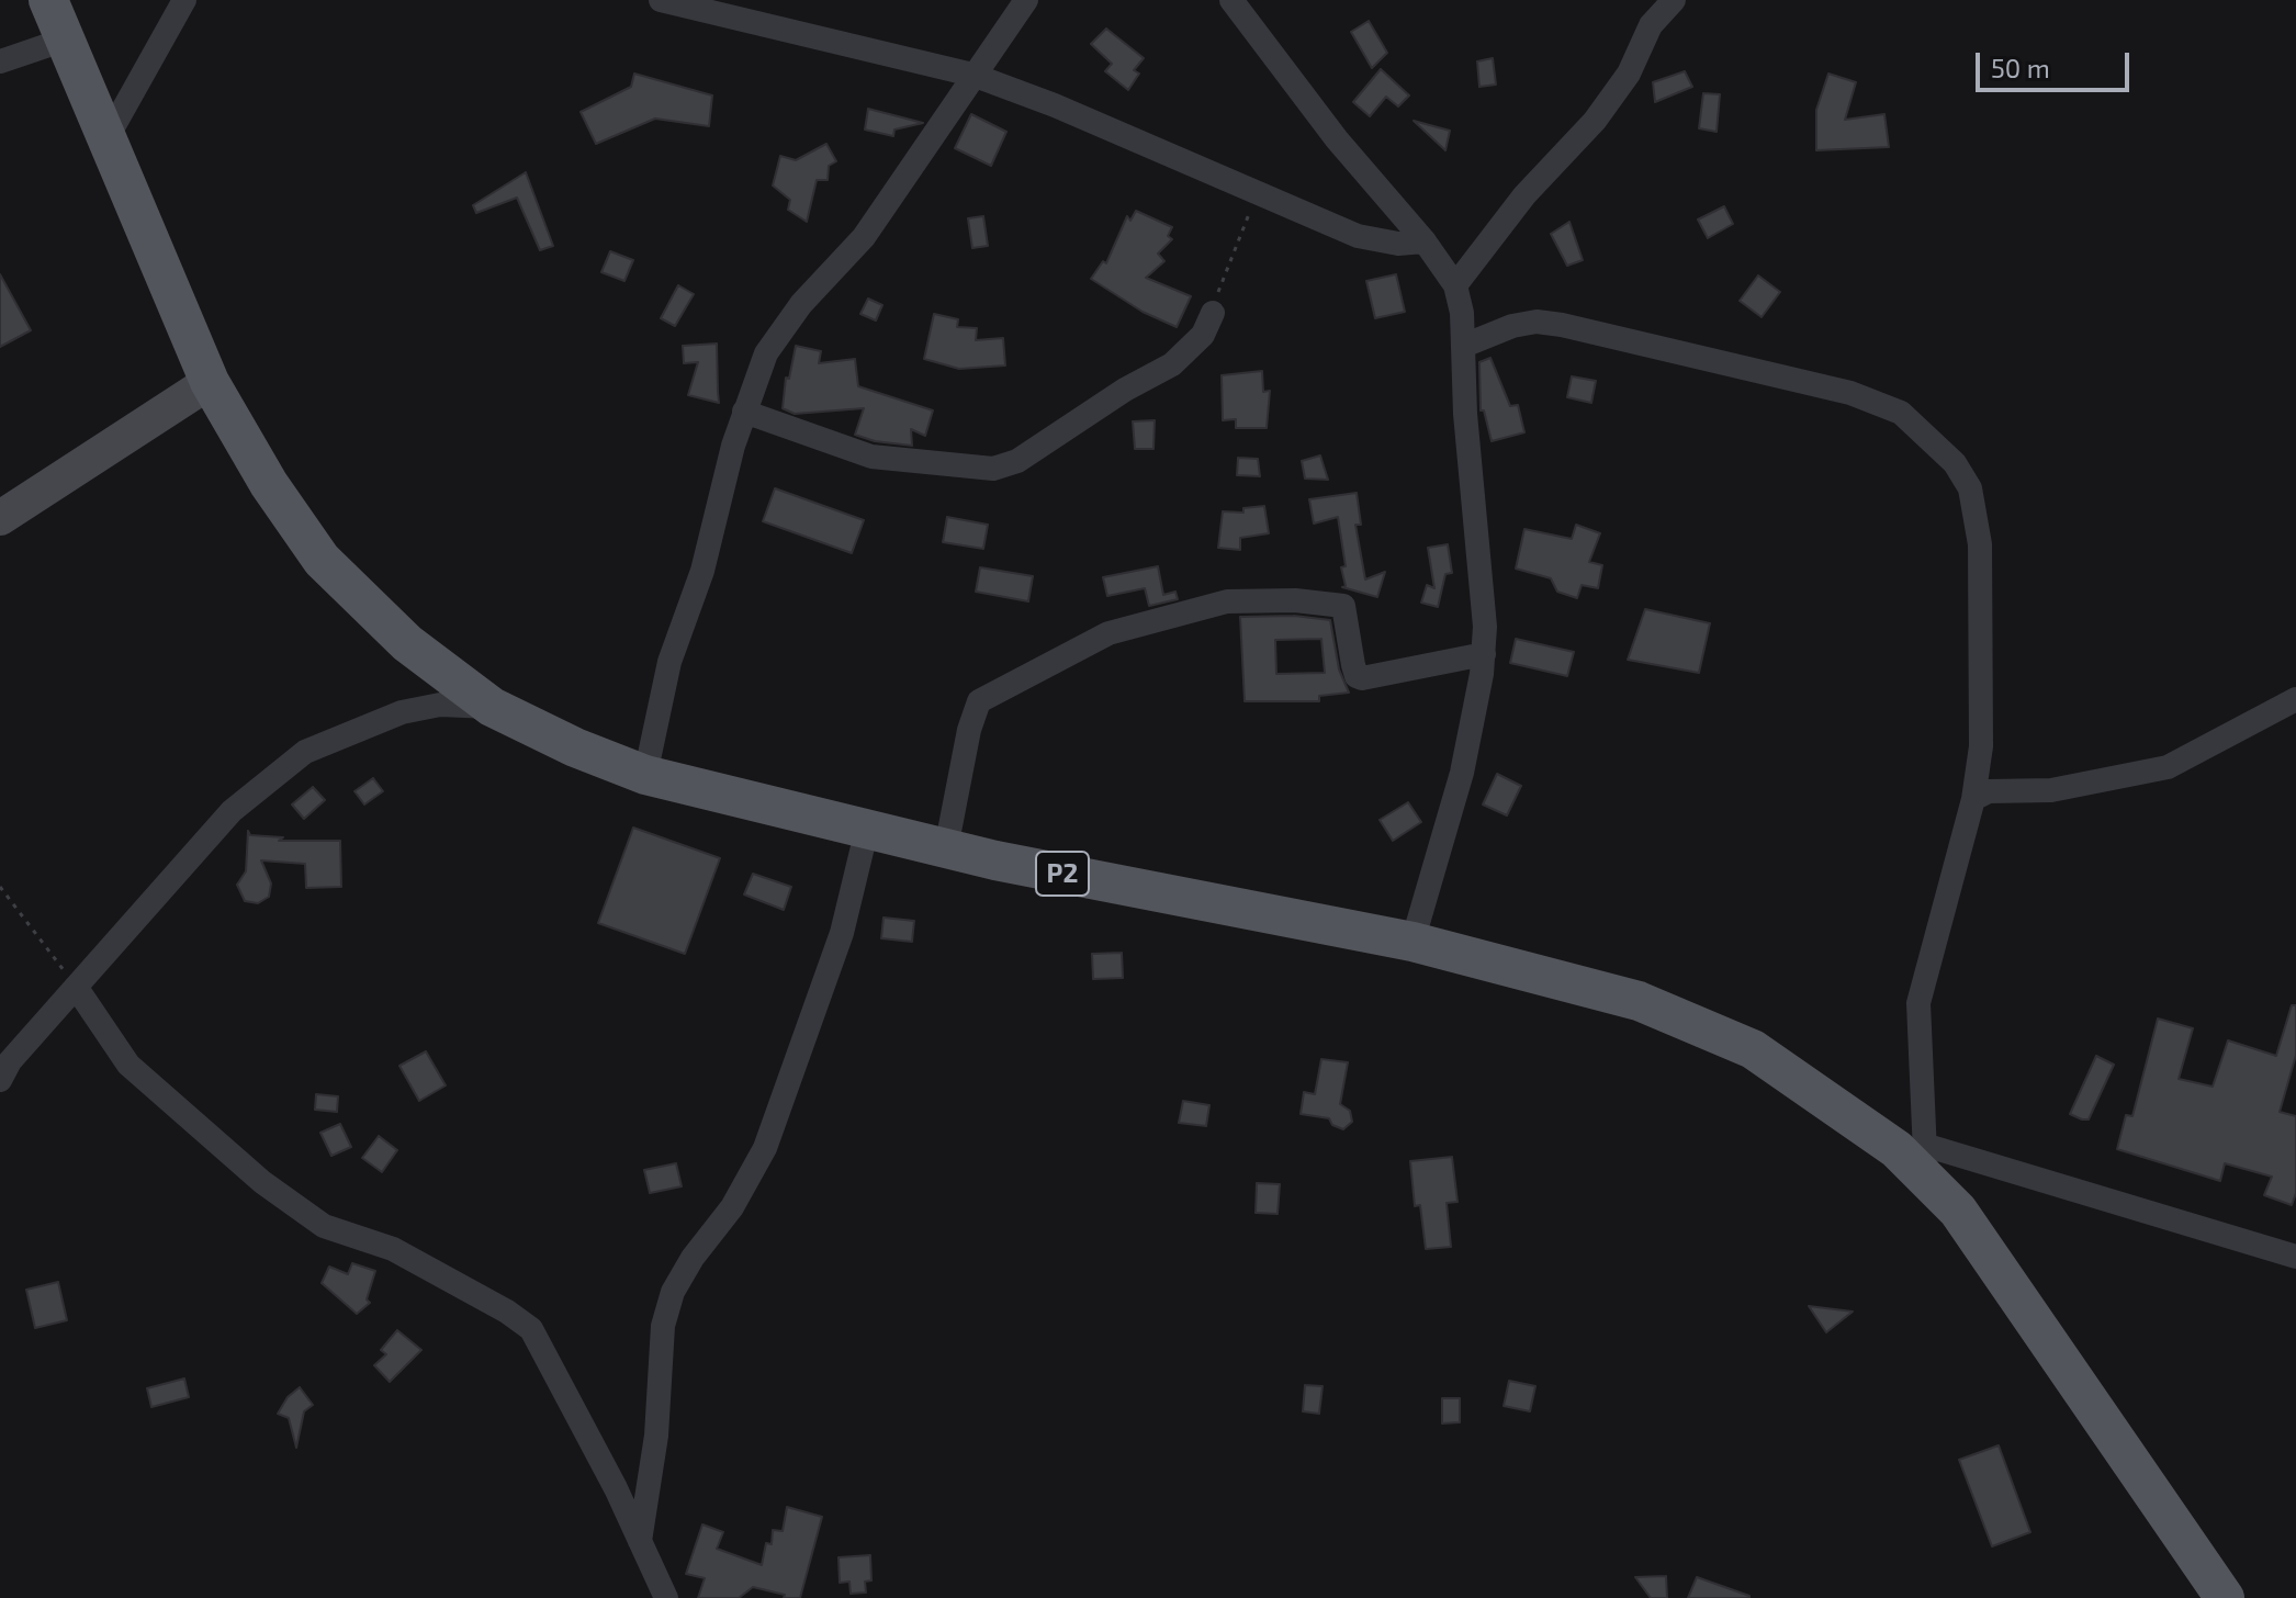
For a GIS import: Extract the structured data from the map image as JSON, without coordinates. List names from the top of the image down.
{
  "streets": {
    "main road": ["P2"]
  },
  "scale_bar": "50 m"
}
